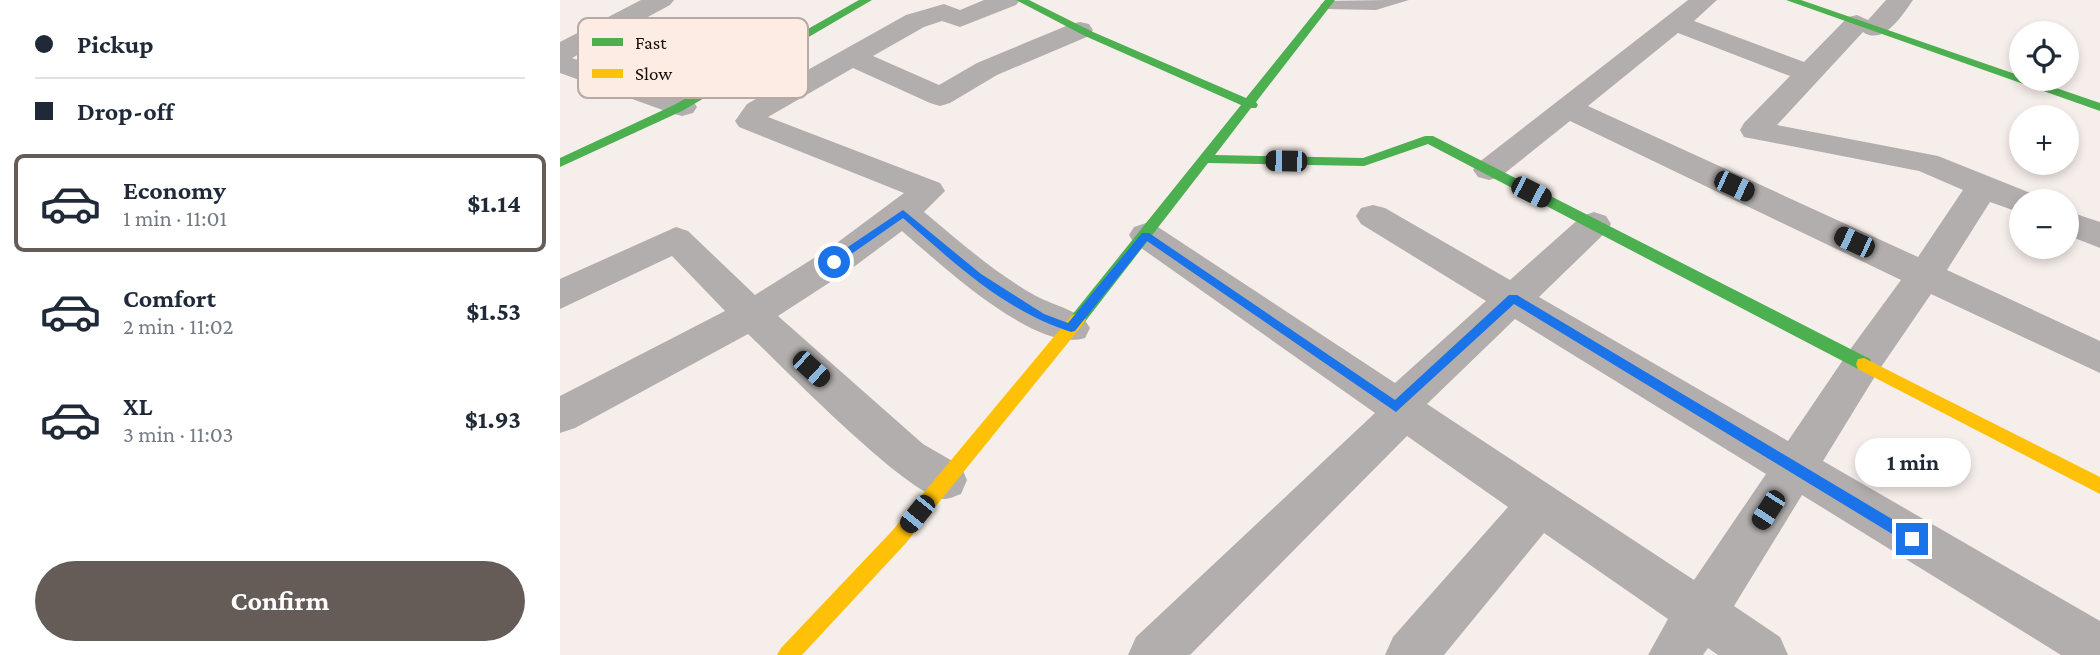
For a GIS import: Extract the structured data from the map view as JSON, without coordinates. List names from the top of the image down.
{
  "legend": ["Fast", "Slow"],
  "page": {
    "banner": ["Pickup", "Drop-off"],
    "map_buttons": ["+", "−"],
    "list": [
      {
        "name": "Economy",
        "note": "1 min · 11:01",
        "value": "$1.14"
      },
      {
        "name": "Comfort",
        "note": "2 min · 11:02",
        "value": "$1.53"
      },
      {
        "name": "XL",
        "note": "3 min · 11:03",
        "value": "$1.93"
      }
    ],
    "bubble": "1 min",
    "buttons": "Confirm"
  }
}
